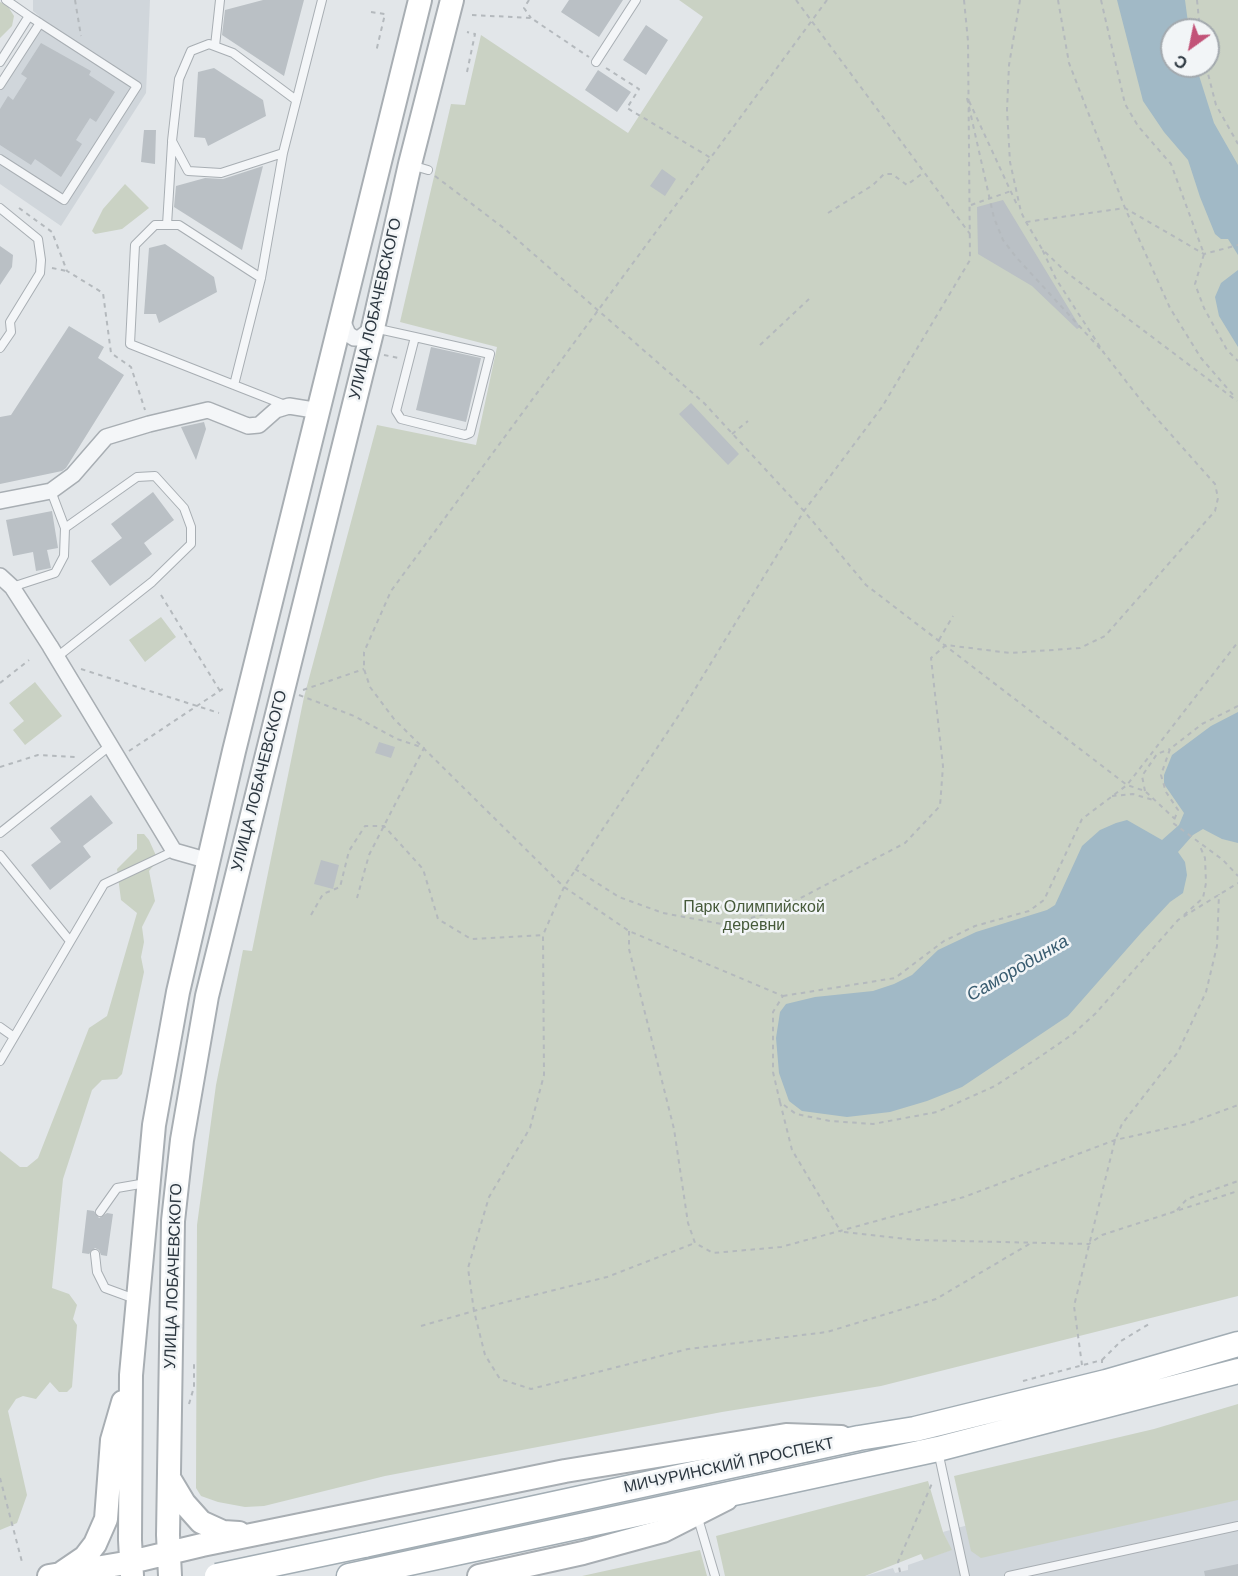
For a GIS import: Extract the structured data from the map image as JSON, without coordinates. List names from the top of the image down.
{
  "streets": {
    "main road": ["УЛИЦА ЛОБАЧЕВСКОГО", "МИЧУРИНСКИЙ ПРОСПЕКТ"]
  },
  "water": ["Самородинка"],
  "parks": ["Парк Олимпийской деревни"],
  "north": "bottom left"
}
